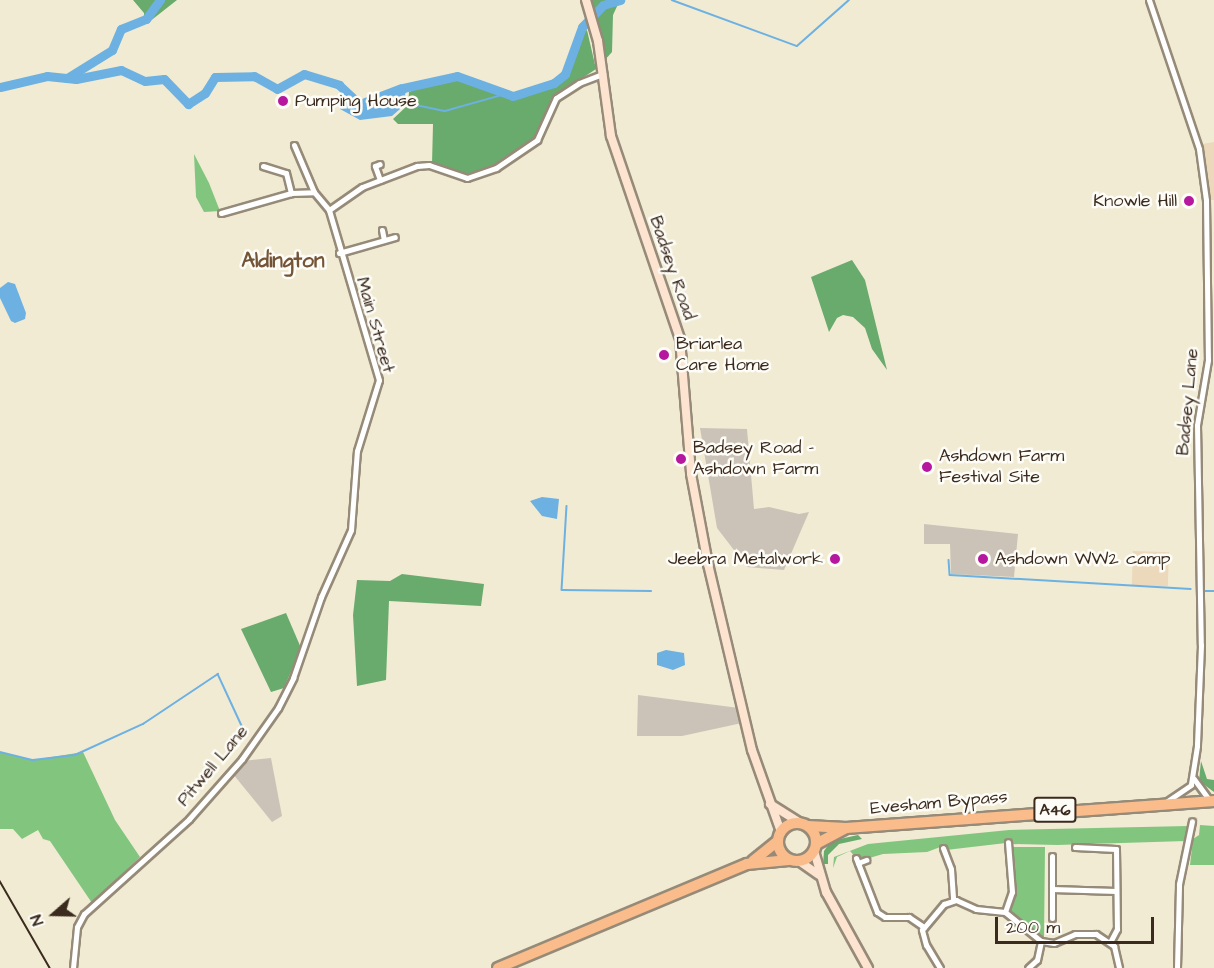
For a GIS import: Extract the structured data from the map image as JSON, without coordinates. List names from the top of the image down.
{
  "streets": {
    "highway": ["Evesham Bypass", "A46"],
    "main road": ["Badsey Road"],
    "street": ["Main Street", "Badsey Lane", "Pitwell Lane"]
  },
  "crossings": [
    ["Badsey Road", "Evesham Bypass"],
    ["Main Street", "Pitwell Lane"]
  ],
  "districts": ["Aldington"],
  "places": [
    "Pumping House",
    "Knowle Hill",
    "Briarlea Care Home",
    "Badsey Road - Ashdown Farm",
    "Ashdown Farm Festival Site",
    "Jeebra Metalwork",
    "Ashdown WW2 camp"
  ],
  "scale_bar": "200 m",
  "north": "left"
}
